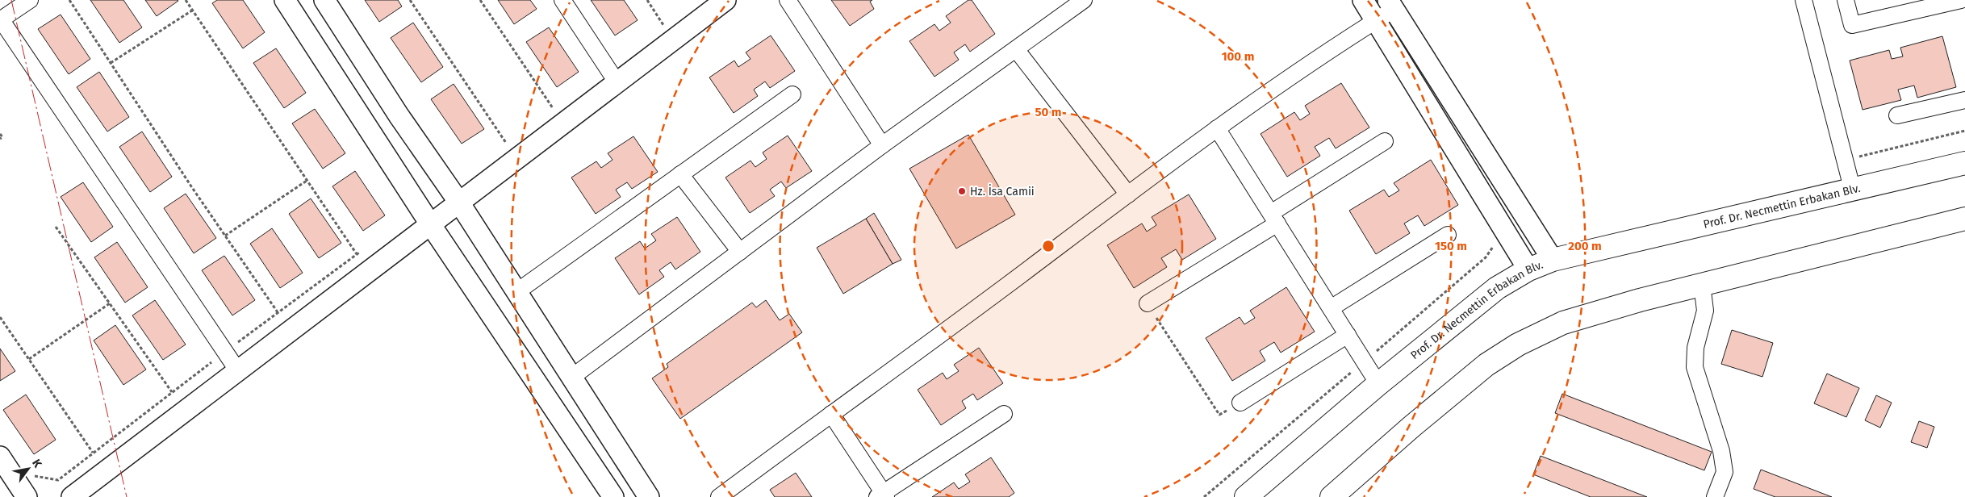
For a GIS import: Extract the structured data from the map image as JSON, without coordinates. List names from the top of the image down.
{
  "streets": {
    "main road": ["Prof. Dr. Necmettin Erbakan Blv."]
  },
  "places": ["Hz. İsa Camii"],
  "north": "top right",
  "rings": [
    "100 m",
    "50 m",
    "150 m",
    "200 m"
  ]
}
